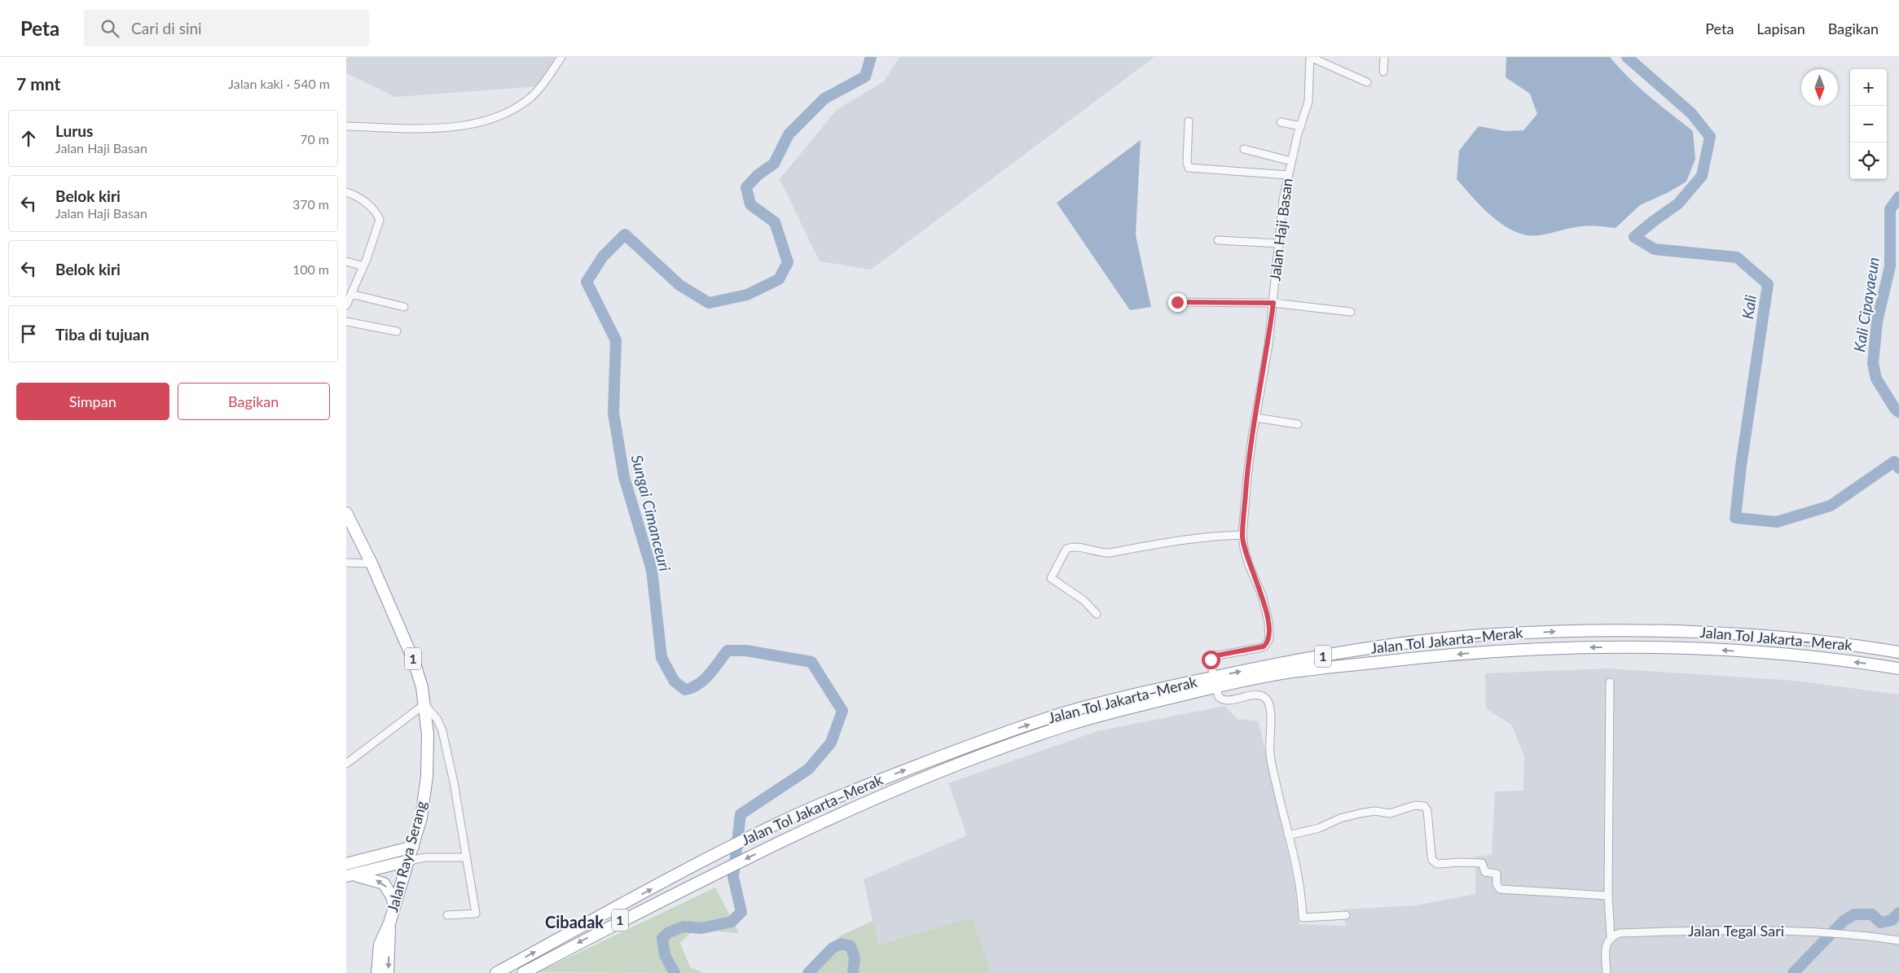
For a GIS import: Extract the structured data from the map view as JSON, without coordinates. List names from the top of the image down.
{
  "streets": {
    "highway": ["Jalan Tol Jakarta–Merak", "1", "Jalan Raya Serang"],
    "street": ["Jalan Haji Basan", "Jalan Tegal Sari"]
  },
  "districts": ["Cibadak"],
  "water": ["Kali Cipayaeun", "Kali", "Sungai Cimanceuri"],
  "north": "bottom",
  "page": {
    "header": "Peta",
    "search": "Cari di sini",
    "nav": ["Peta", "Lapisan", "Bagikan"],
    "heading": ["7 mnt", "Jalan kaki · 540 m"],
    "map_buttons": ["+", "−"],
    "list": [
      ["Lurus", "Jalan Haji Basan", "70 m"],
      ["Belok kiri", "Jalan Haji Basan", "370 m"],
      ["Belok kiri", "100 m"],
      "Tiba di tujuan"
    ],
    "buttons": ["Simpan", "Bagikan"]
  }
}
